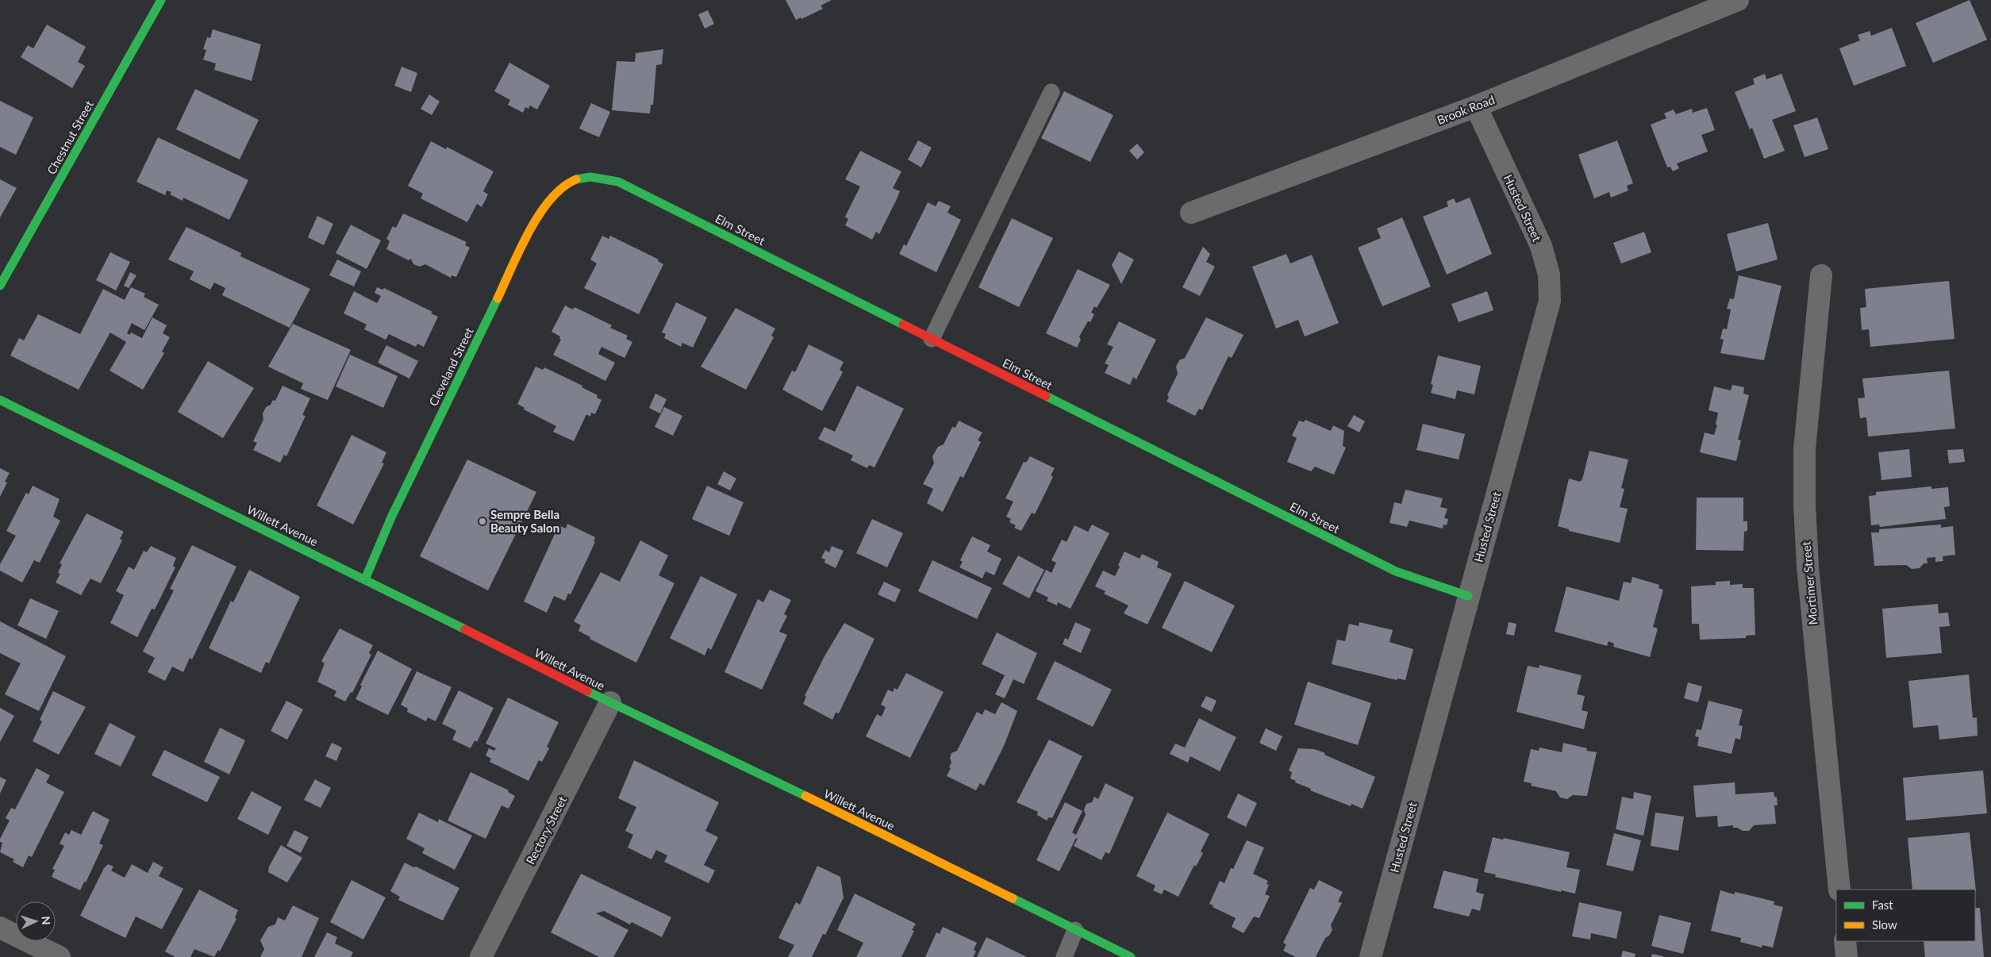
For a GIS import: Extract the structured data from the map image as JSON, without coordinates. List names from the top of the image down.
{
  "streets": {
    "street": [
      "Brook Road",
      "Chestnut Street",
      "Husted Street",
      "Elm Street",
      "Cleveland Street",
      "Willett Avenue",
      "Mortimer Street",
      "Rectory Street"
    ]
  },
  "crossings": [
    ["Brook Road", "Husted Street"],
    ["Husted Street", "Elm Street"],
    ["Elm Street", "Cleveland Street"],
    ["Cleveland Street", "Willett Avenue"],
    ["Willett Avenue", "Rectory Street"]
  ],
  "places": ["Sempre Bella Beauty Salon"],
  "legend": ["Fast", "Slow"],
  "north": "right"
}
